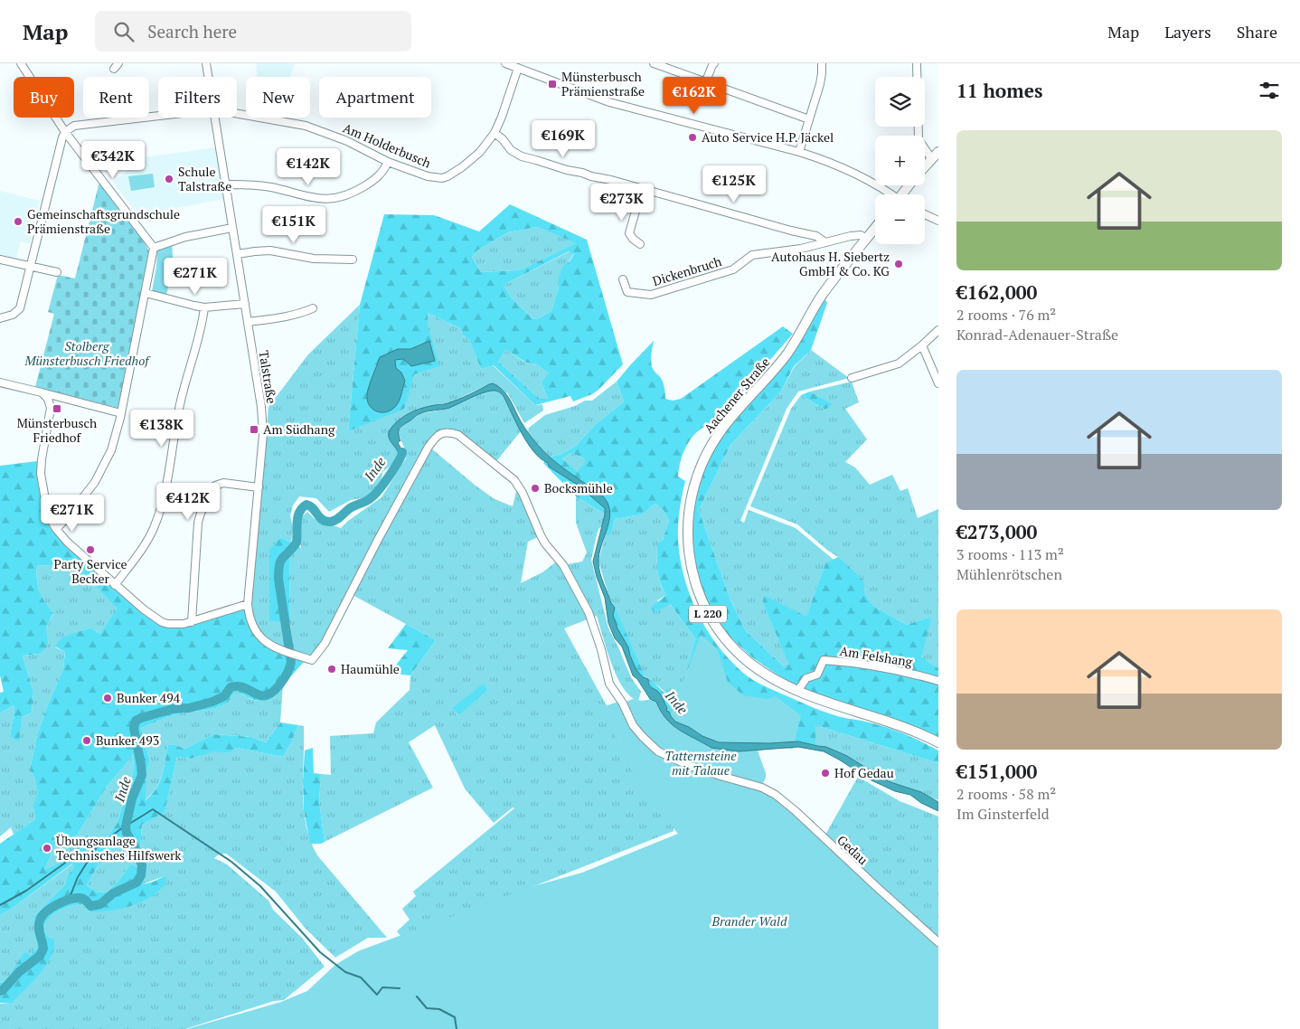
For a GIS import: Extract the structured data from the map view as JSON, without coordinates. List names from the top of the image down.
{
  "streets": {
    "main road": ["Aachener Straße", "L 220"],
    "street": [
      "Am Holderbusch",
      "Dickenbruch",
      "Talstraße",
      "Am Felshang",
      "Gedau"
    ]
  },
  "crossings": [
    ["Dickenbruch", "Aachener Straße"],
    ["Talstraße", "Gedau"],
    ["Aachener Straße", "Am Felshang"]
  ],
  "water": ["Inde"],
  "parks": ["Stolberg Münsterbusch Friedhof", "Tatternsteine mit Talaue", "Brander Wald"],
  "places": {
    "transit": ["Münsterbusch Prämienstraße", "Münsterbusch Friedhof", "Am Südhang"],
    "other": [
      "Auto Service H.P. Jäckel",
      "Schule Talstraße",
      "Gemeinschaftsgrundschule Prämienstraße",
      "Autohaus H. Siebertz GmbH & Co. KG",
      "Bocksmühle",
      "Party Service Becker",
      "Haumühle",
      "Bunker 494",
      "Bunker 493",
      "Hof Gedau",
      "Übungsanlage Technisches Hilfswerk"
    ]
  },
  "page": {
    "header": "Map",
    "search": "Search here",
    "nav": ["Map", "Layers", "Share"],
    "heading": "11 homes",
    "map_buttons": ["+", "−"],
    "price": [
      "€162K",
      "€169K",
      "€342K",
      "€142K",
      "€125K",
      "€273K",
      "€151K",
      "€271K",
      "€138K",
      "€412K",
      "€271K"
    ],
    "chip": [
      "Buy",
      "Rent",
      "Filters",
      "New",
      "Apartment"
    ],
    "list": [
      {
        "name": "€162,000",
        "note": "2 rooms · 76 m² · Konrad-Adenauer-Straße"
      },
      {
        "name": "€273,000",
        "note": "3 rooms · 113 m² · Mühlenrötschen"
      },
      {
        "name": "€151,000",
        "note": "2 rooms · 58 m² · Im Ginsterfeld"
      }
    ]
  }
}
